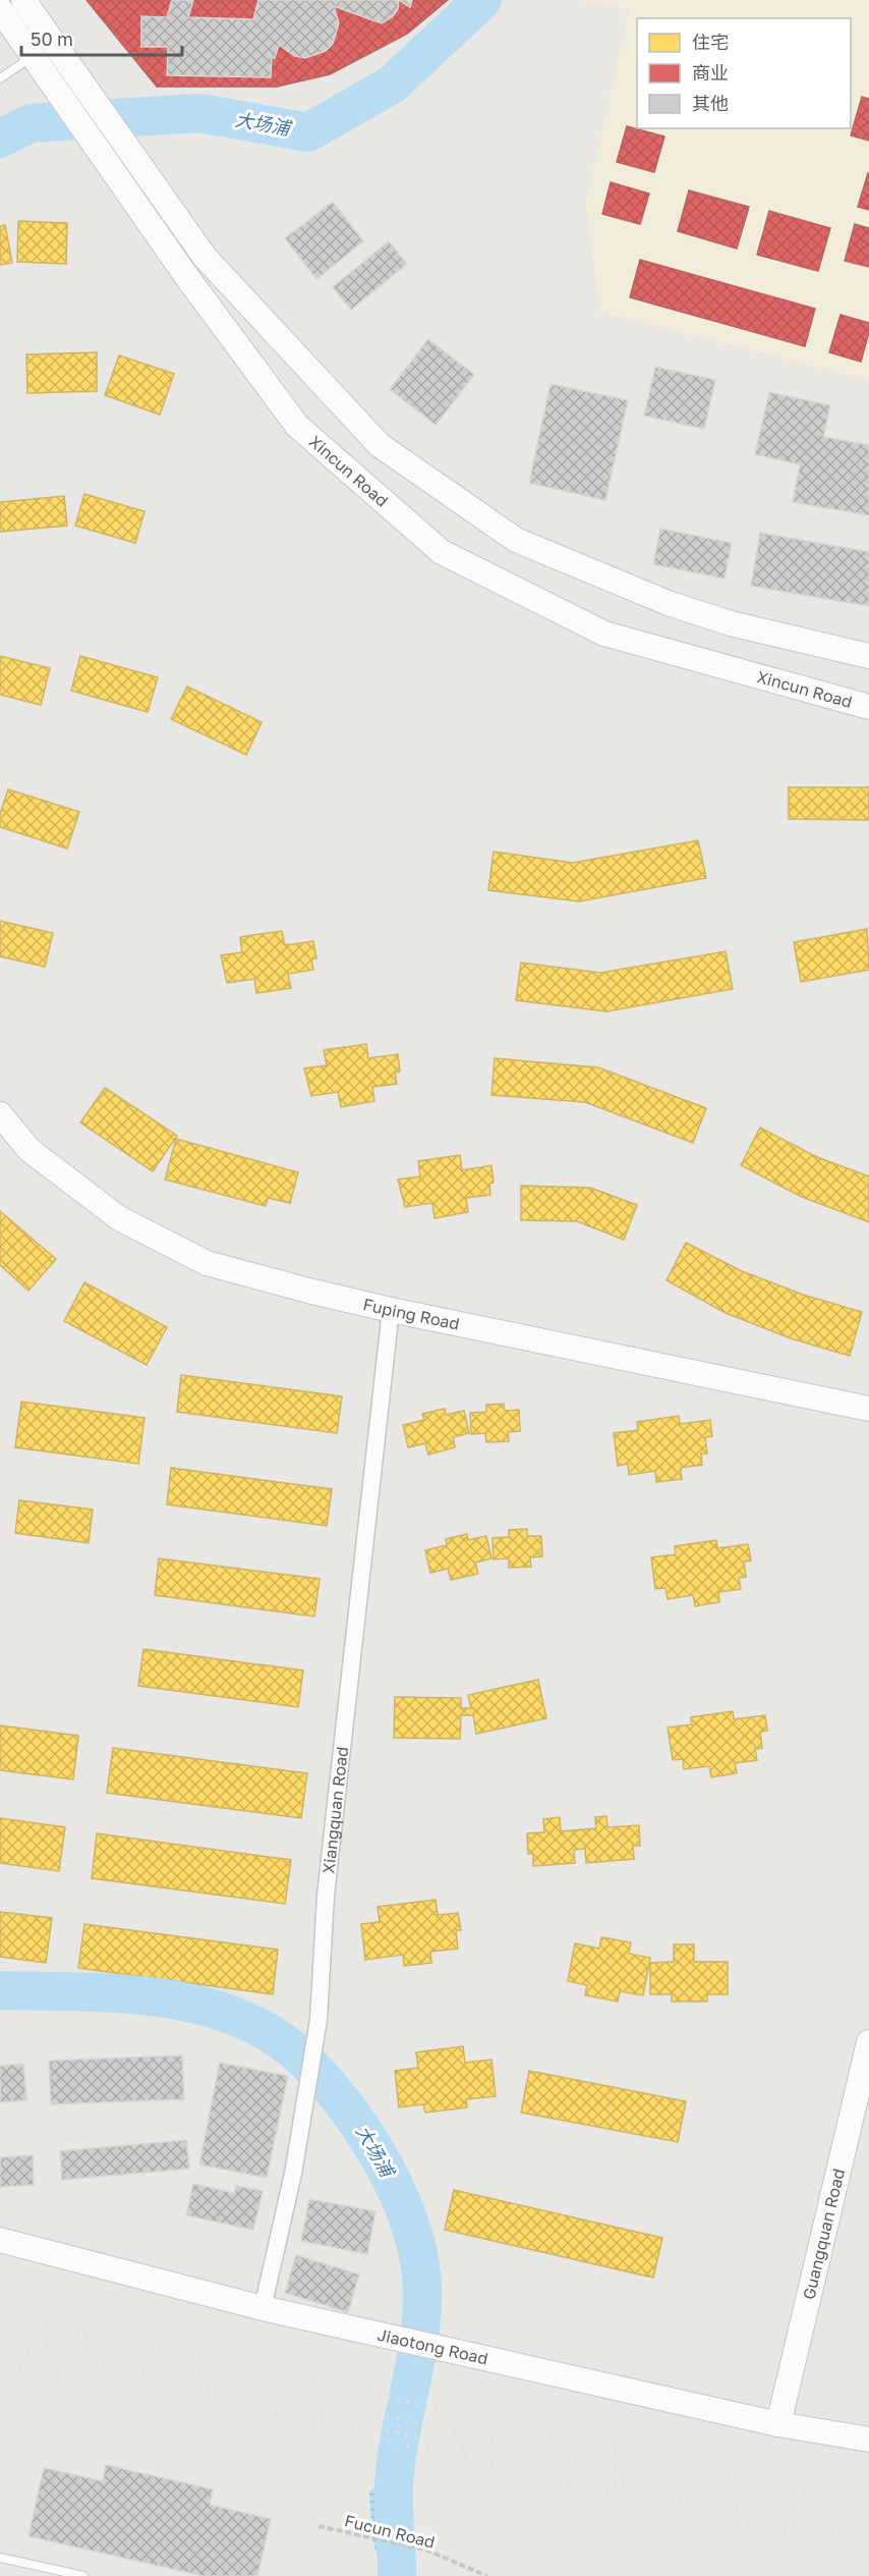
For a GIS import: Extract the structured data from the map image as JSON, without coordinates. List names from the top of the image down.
{
  "streets": {
    "main road": [
      "Xincun Road",
      "Fuping Road",
      "Guangquan Road",
      "Jiaotong Road"
    ],
    "street": ["Xiangquan Road"],
    "path": ["Fucun Road"]
  },
  "crossings": [
    ["Fuping Road", "Xiangquan Road"],
    ["Xiangquan Road", "Jiaotong Road"],
    ["Guangquan Road", "Jiaotong Road"]
  ],
  "water": ["大场浦"],
  "legend": ["住宅", "商业", "其他"],
  "scale_bar": "50 m"
}
